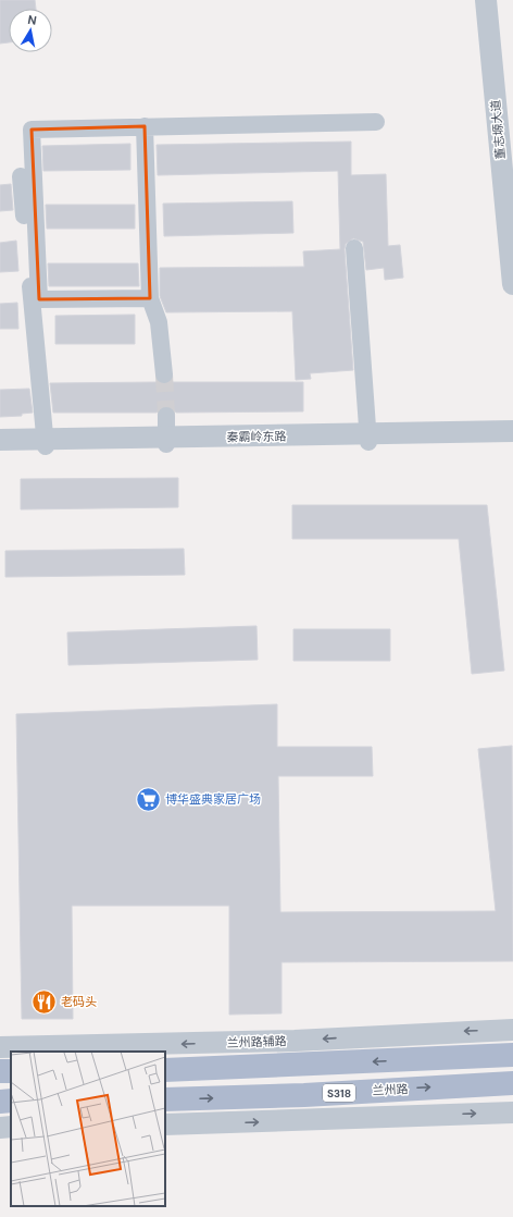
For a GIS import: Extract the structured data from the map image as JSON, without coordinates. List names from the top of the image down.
{
  "streets": {
    "main road": ["兰州路", "S318"],
    "street": ["董志塬大道", "秦霸岭东路", "兰州路辅路"]
  },
  "places": {
    "supermarket": ["博华盛典家居广场"],
    "restaurant": ["老码头"]
  },
  "north": "top"
}
